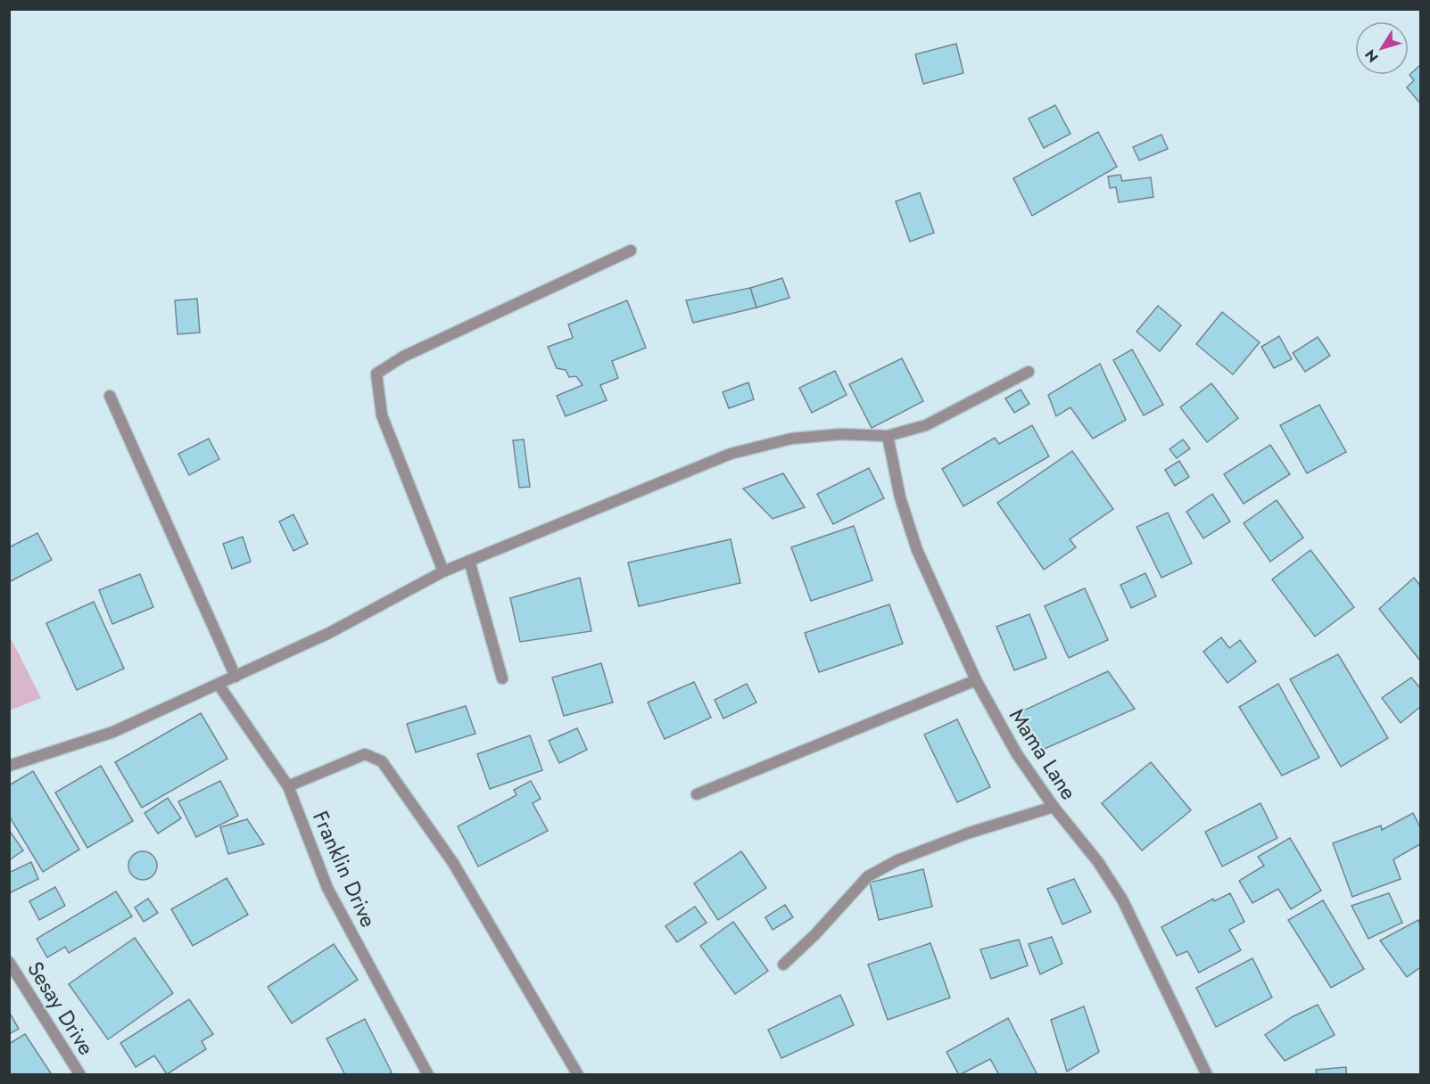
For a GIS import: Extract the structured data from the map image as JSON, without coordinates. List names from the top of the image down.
{
  "streets": {
    "street": ["Mama Lane", "Franklin Drive", "Sesay Drive"]
  },
  "north": "bottom left"
}
